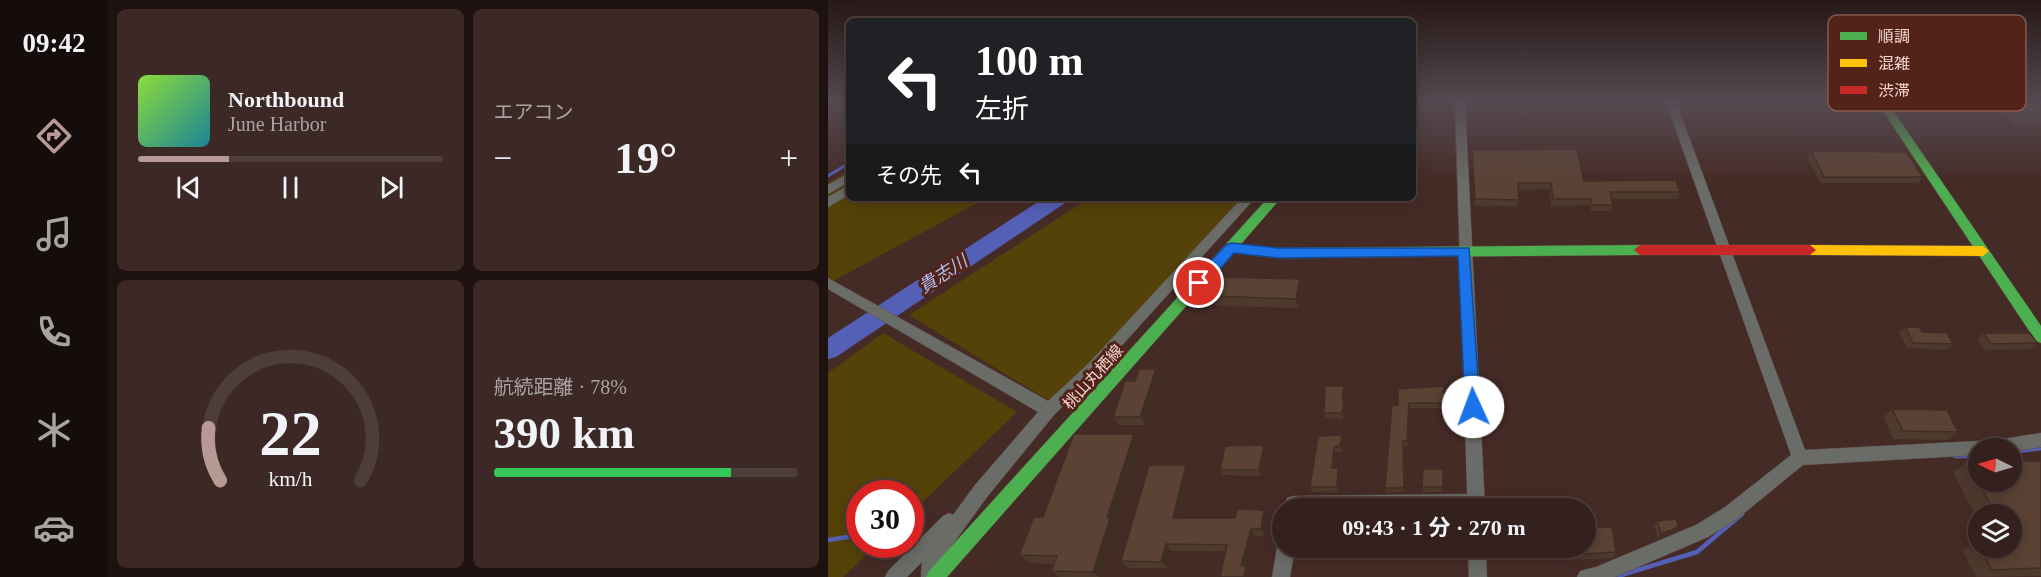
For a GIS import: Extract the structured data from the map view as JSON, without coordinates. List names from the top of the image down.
{
  "streets": {
    "street": ["桃山丸栖線"]
  },
  "water": ["貴志川"],
  "legend": ["順調", "混雑", "渋滞"],
  "north": "left",
  "page": {
    "tabs": "09:42",
    "tile": [
      "エアコン",
      ["航続距離 · 78%", "390 km"]
    ],
    "turn": ["100 m", "左折"],
    "song": ["Northbound", "June Harbor"],
    "heat": ["−", "19°", "+"],
    "then": "その先",
    "limit": "30",
    "trip": "09:43 · 1 分 · 270 m",
    "gauge": ["22", "km/h"]
  }
}
